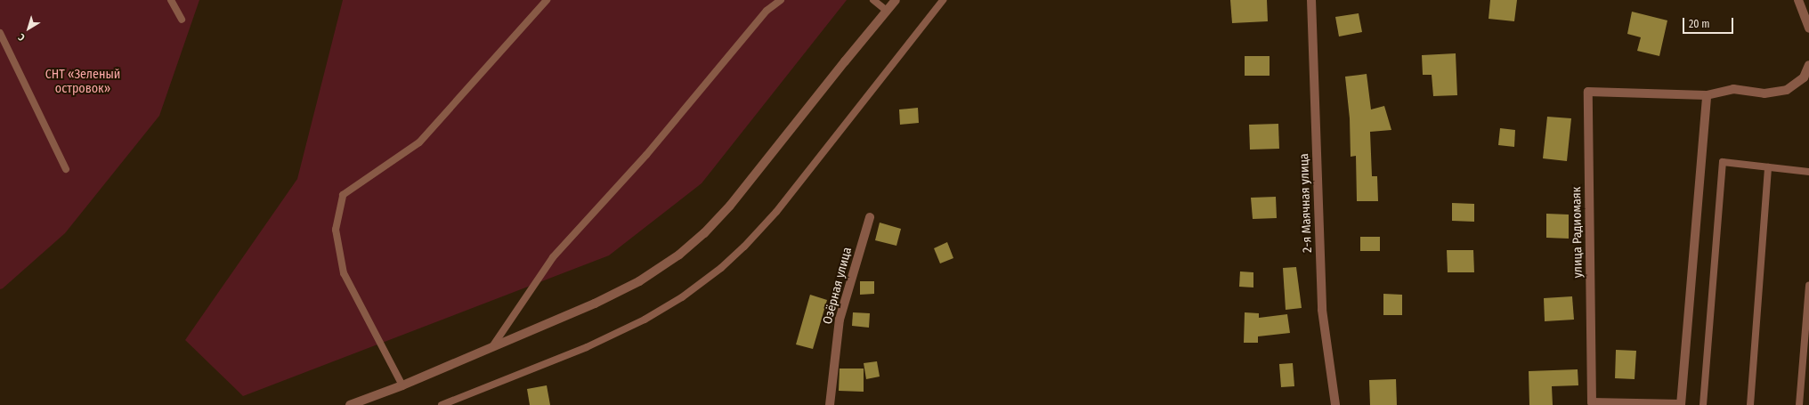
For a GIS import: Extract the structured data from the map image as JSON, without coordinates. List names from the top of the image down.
{
  "streets": {
    "street": ["2-я Маячная улица", "улица Радиомаяк", "Озёрная улица"]
  },
  "parks": ["СНТ «Зеленый островок»"],
  "scale_bar": "20 m",
  "north": "bottom left"
}
